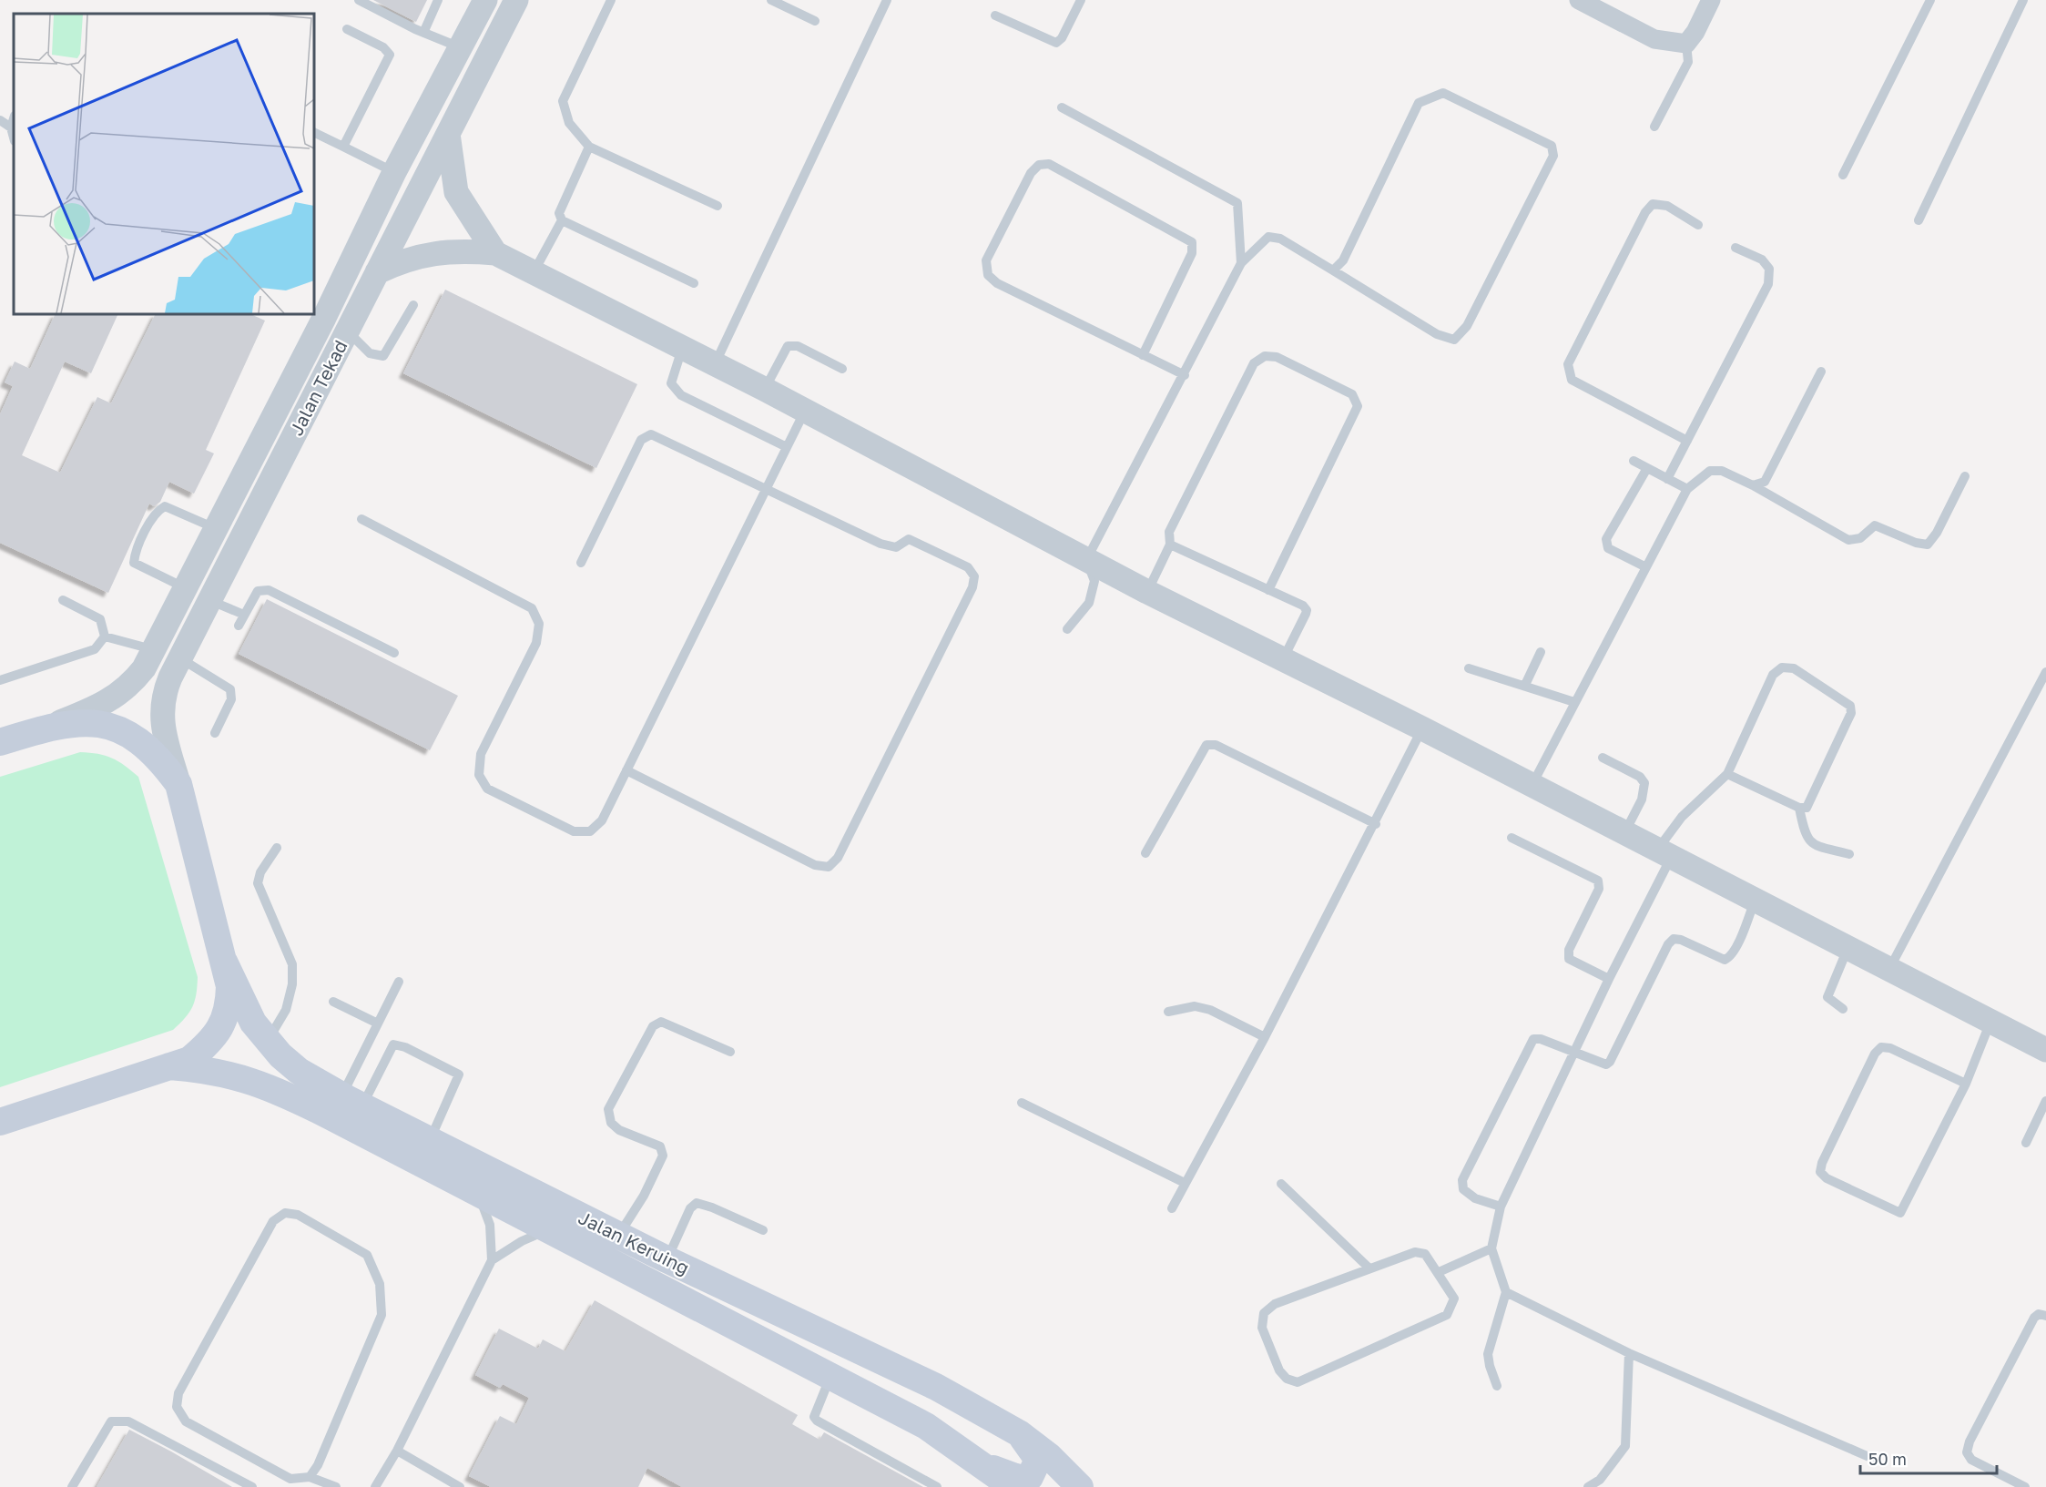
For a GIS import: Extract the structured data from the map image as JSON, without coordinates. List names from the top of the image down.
{
  "streets": {
    "main road": ["Jalan Keruing"],
    "street": ["Jalan Tekad"]
  },
  "scale_bar": "50 m"
}
